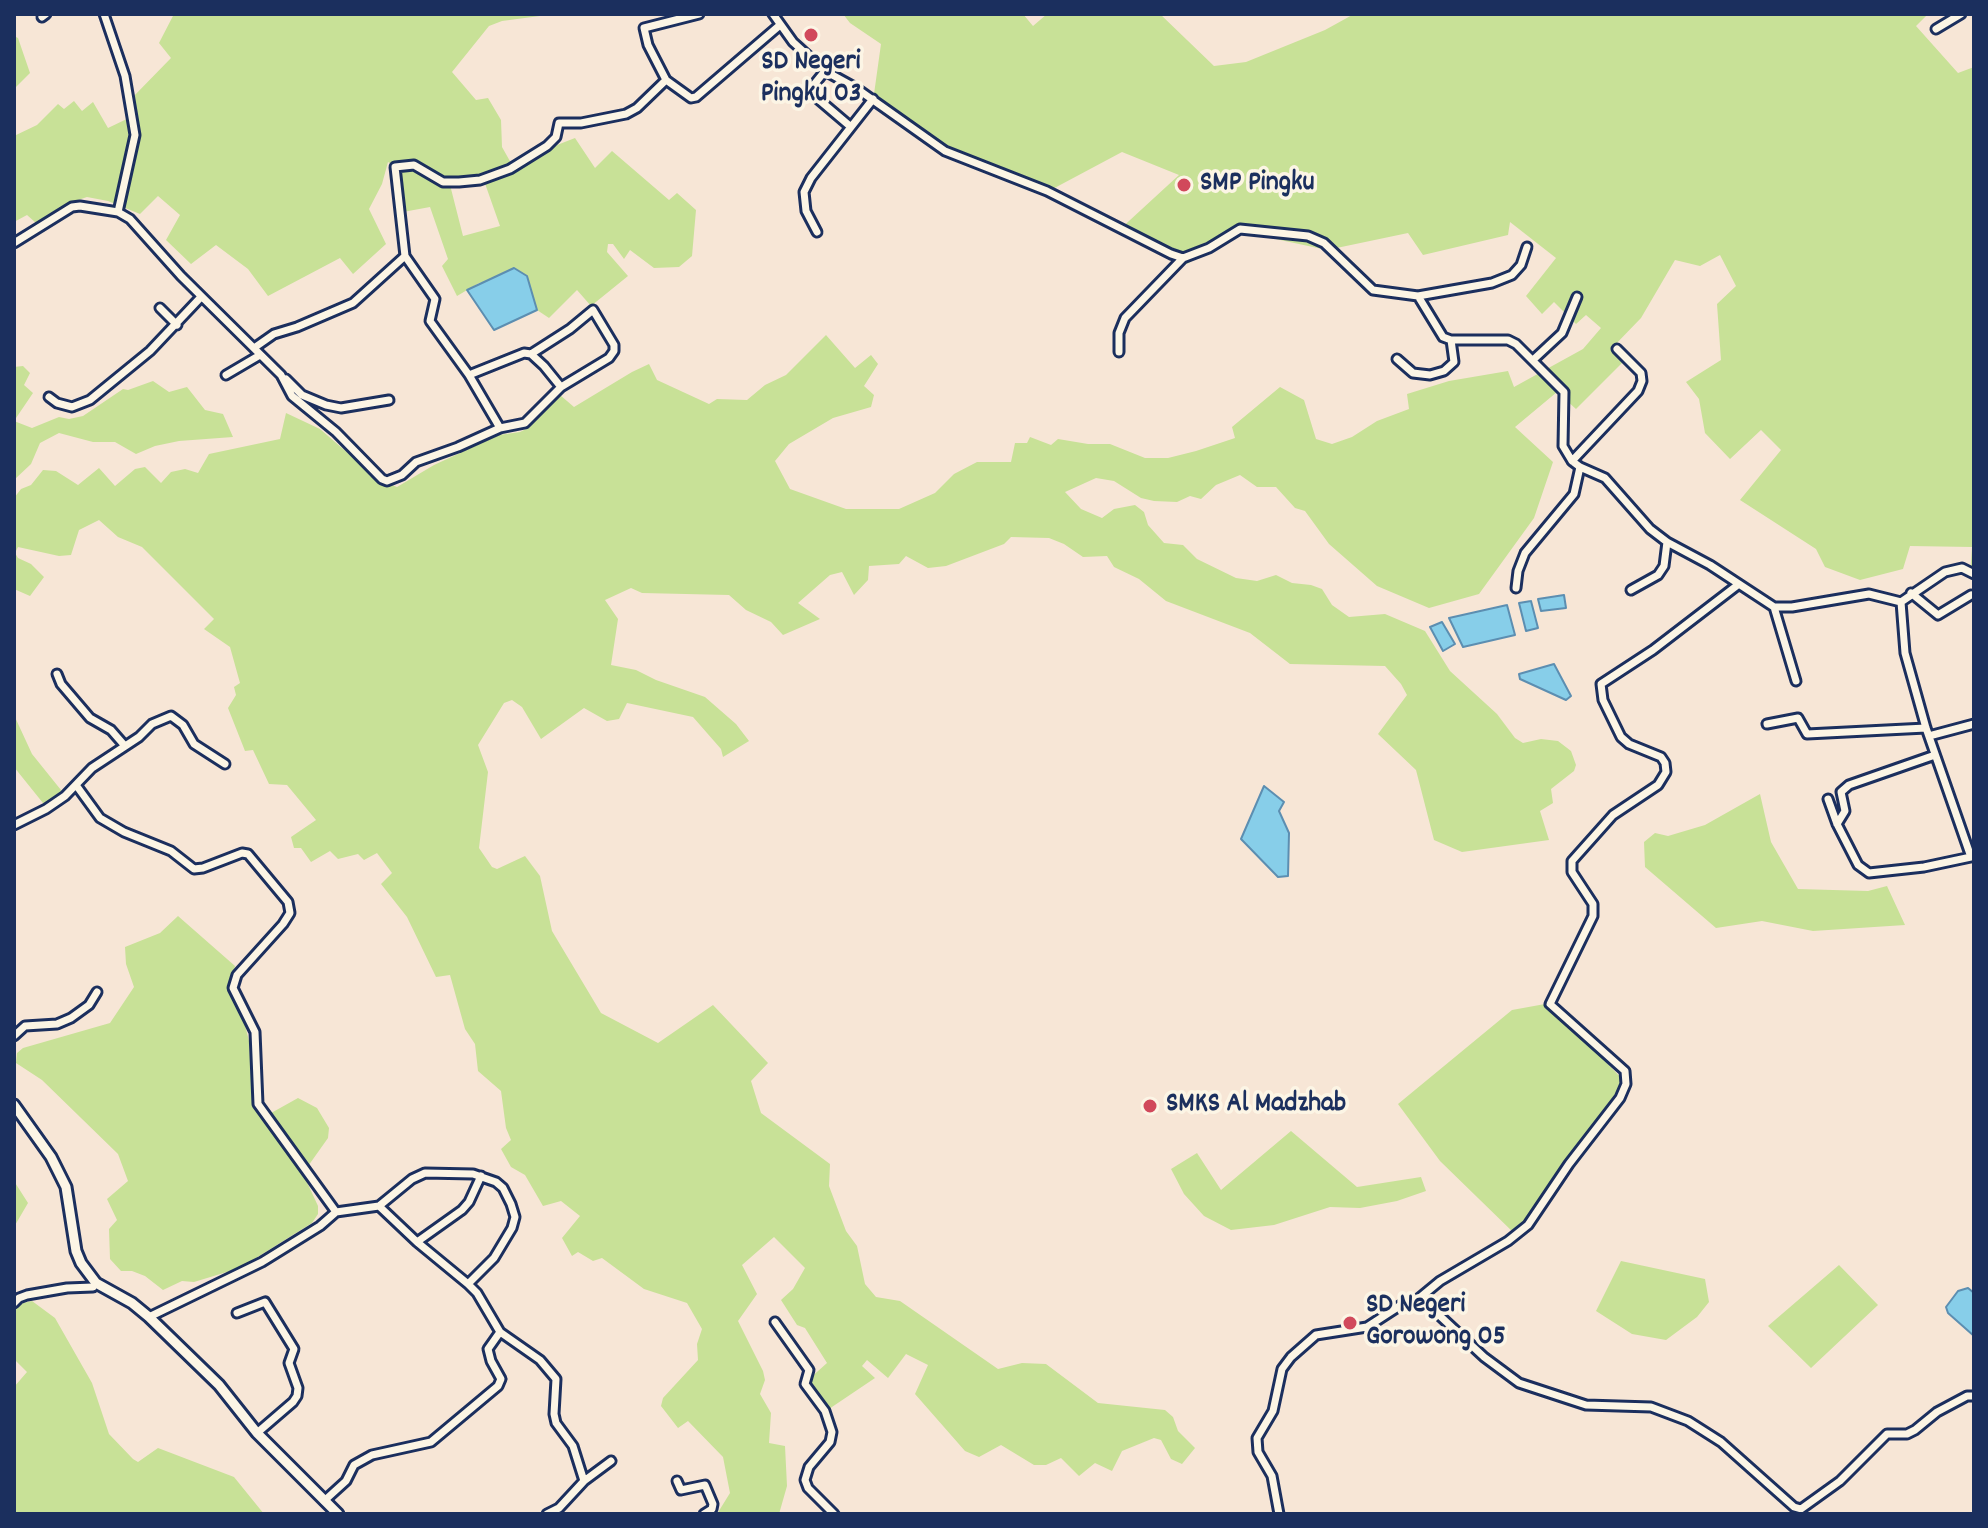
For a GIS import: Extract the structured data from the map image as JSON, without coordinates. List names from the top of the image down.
{
  "places": [
    "SD Negeri Pingku 03",
    "SMP Pingku",
    "SMKS Al Madzhab",
    "SD Negeri Gorowong 05"
  ]
}
